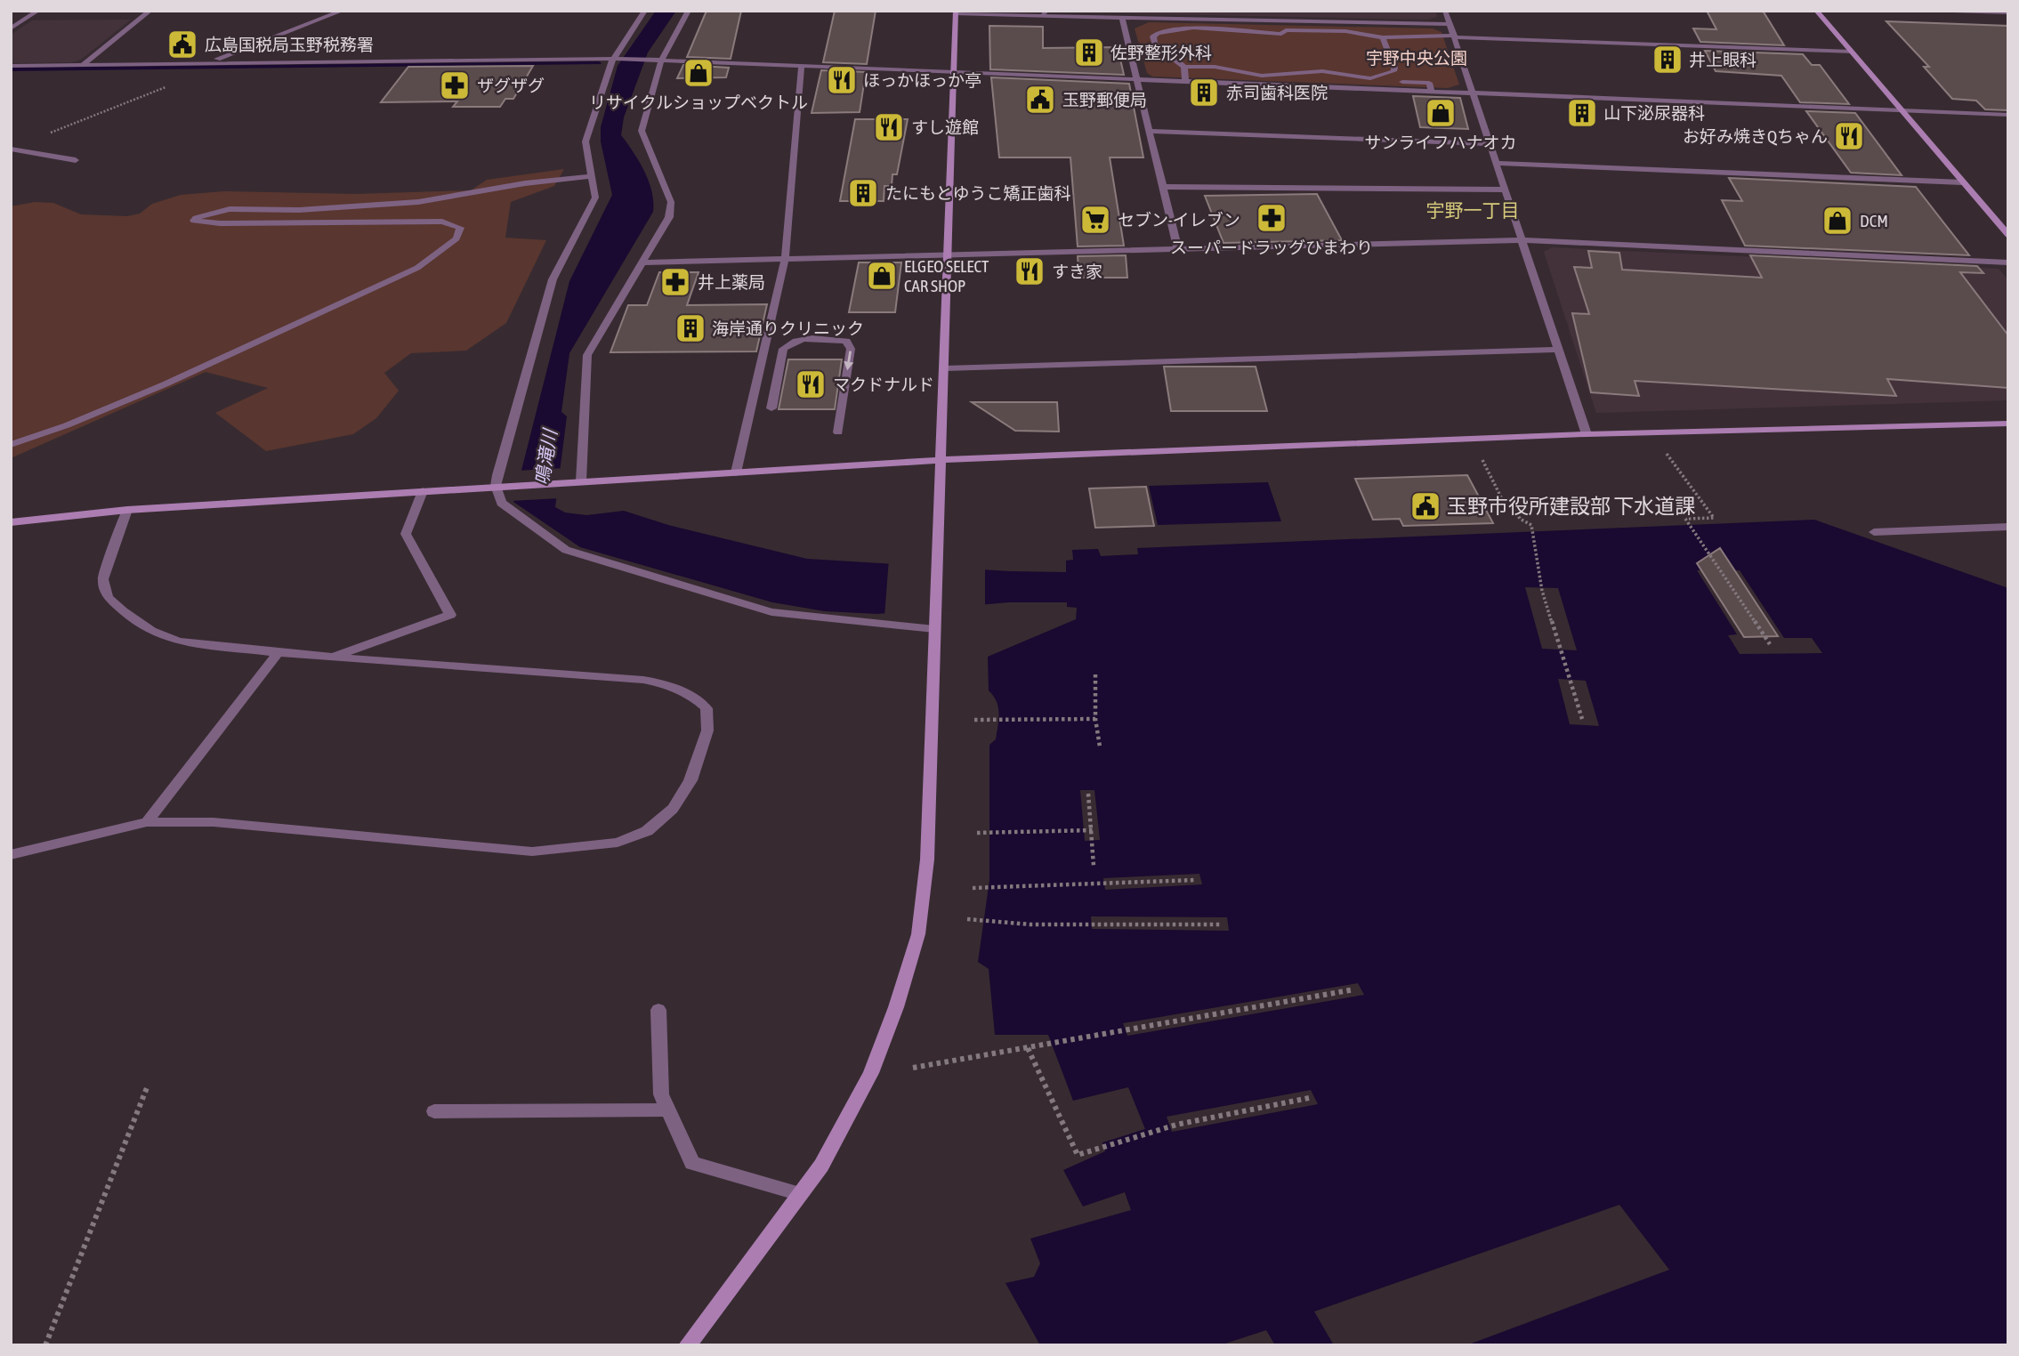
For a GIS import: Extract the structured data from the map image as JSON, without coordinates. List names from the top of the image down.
{
  "districts": ["宇野一丁目"],
  "water": ["鳴滝川"],
  "parks": ["宇野中央公園"],
  "places": {
    "public building": ["広島国税局玉野税務署", "玉野郵便局", "玉野市役所建設部 下水道課"],
    "building": [
      "佐野整形外科",
      "井上眼科",
      "赤司歯科医院",
      "山下泌尿器科",
      "たにもとゆうこ矯正歯科",
      "海岸通りクリニック"
    ],
    "shop": [
      "リサイクルショップベクトル",
      "サンライフハナオカ",
      "DCM",
      "ELGEO SELECT CAR SHOP"
    ],
    "restaurant": [
      "ほっかほっか亭",
      "すし遊館",
      "お好み焼きQちゃん",
      "すき家",
      "マクドナルド"
    ],
    "pharmacy": ["ザグザグ", "スーパードラッグひまわり", "井上薬局"],
    "supermarket": ["セブン-イレブン"]
  }
}
